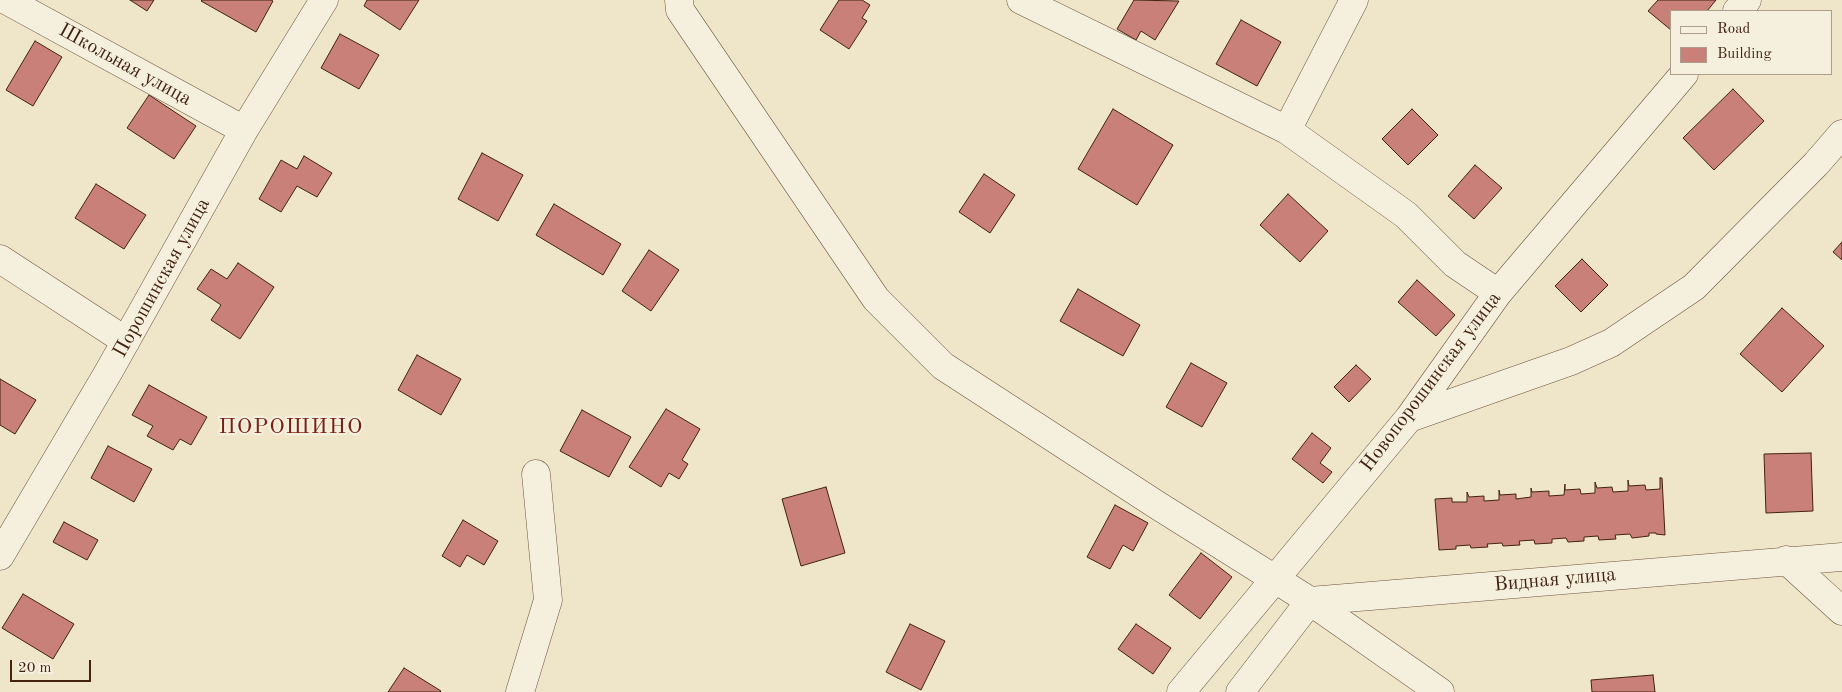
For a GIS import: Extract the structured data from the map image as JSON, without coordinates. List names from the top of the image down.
{
  "streets": {
    "street": [
      "Школьная улица",
      "Порошинская улица",
      "Новопорошинская улица",
      "Видная улица"
    ]
  },
  "crossings": [
    ["Школьная улица", "Порошинская улица"]
  ],
  "districts": ["ПОРОШИНО"],
  "legend": ["Road", "Building"],
  "scale_bar": "20 m"
}
